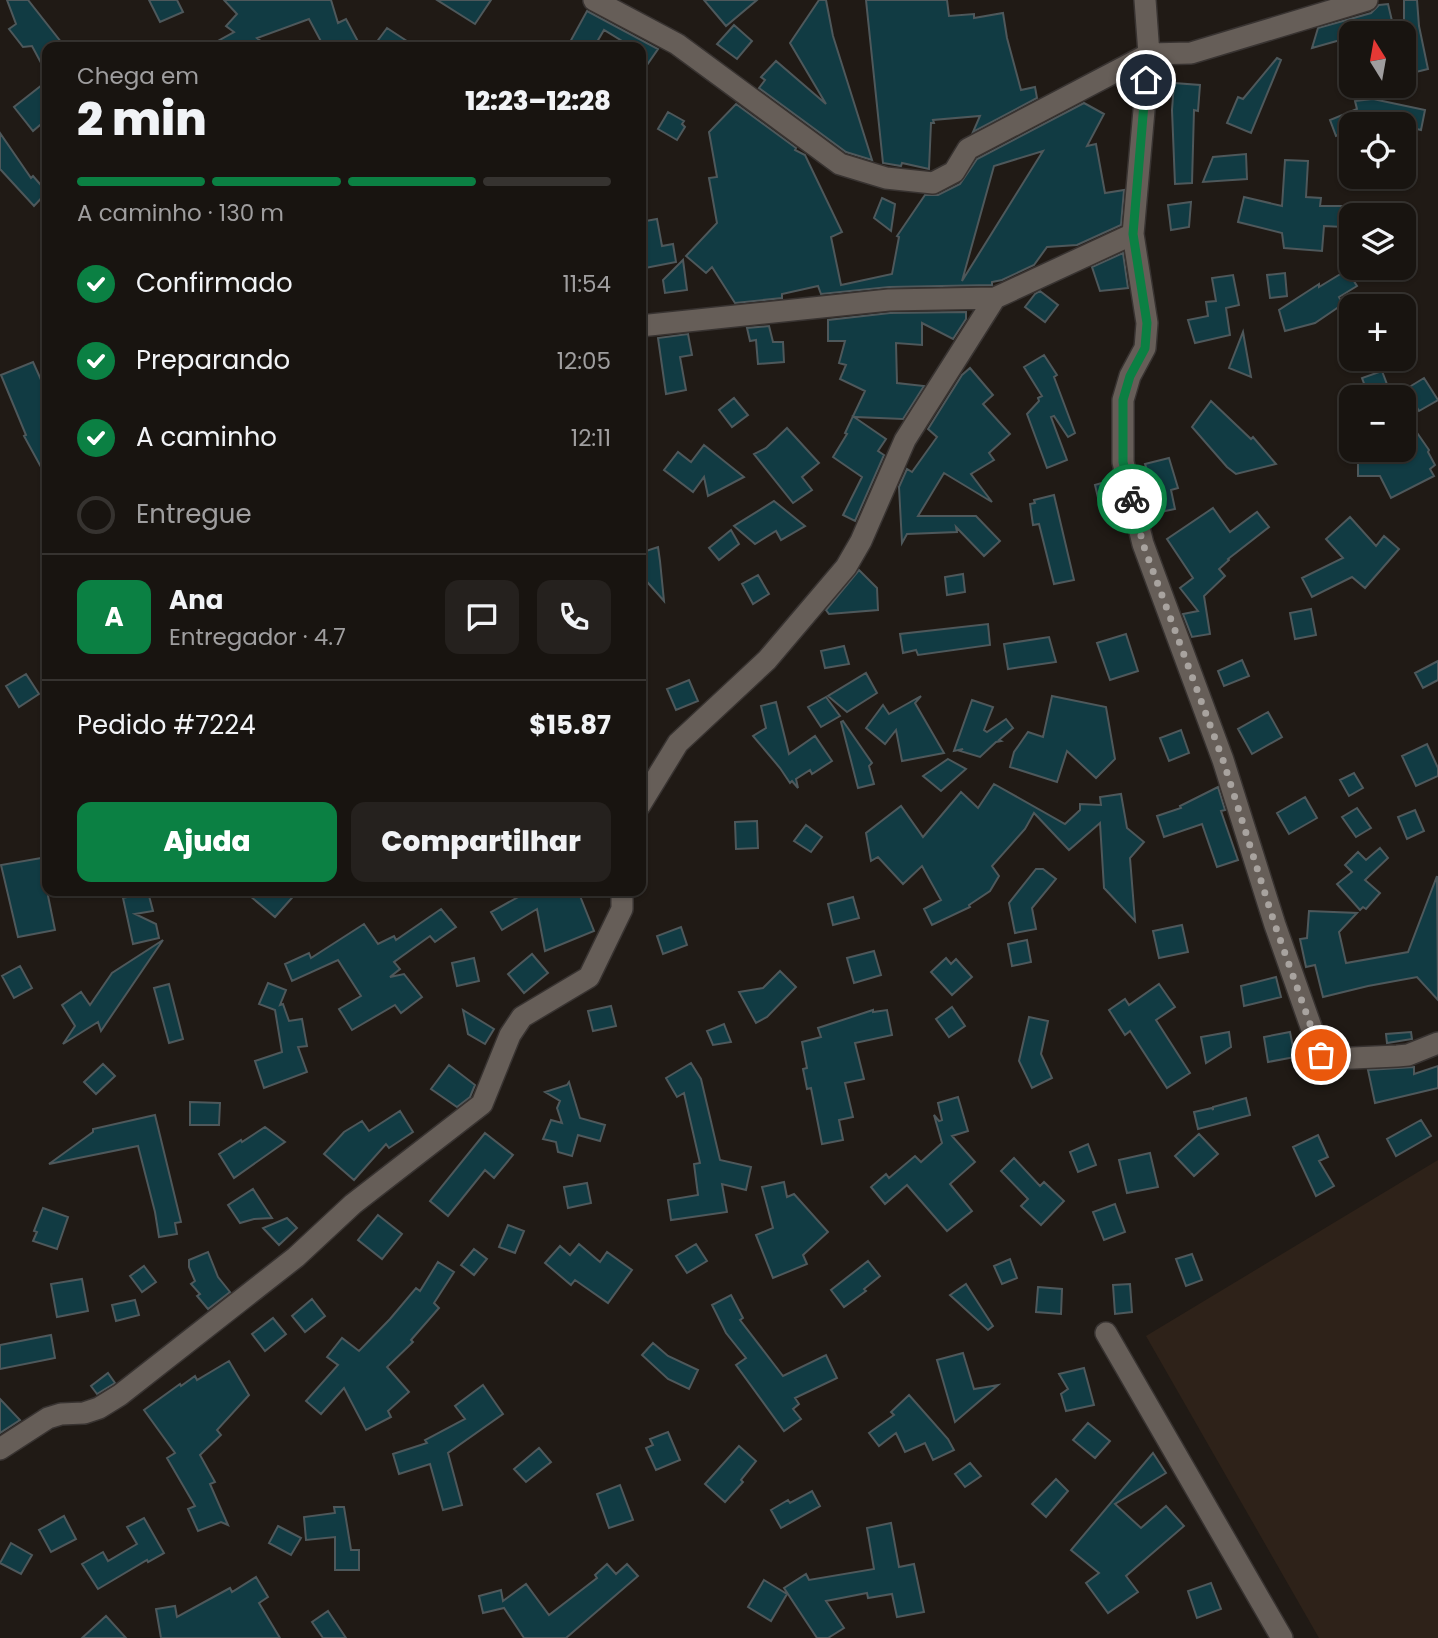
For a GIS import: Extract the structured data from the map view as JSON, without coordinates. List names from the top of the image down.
{
  "north": "top",
  "page": {
    "map_buttons": ["+", "−"],
    "heading": ["2 min", "Chega em", "12:23–12:28"],
    "panel": [
      "Ana",
      "Entregador · 4.7",
      "Pedido #7224",
      "$15.87"
    ],
    "bar": "A caminho · 130 m",
    "list": [
      ["Confirmado", "11:54"],
      ["Preparando", "12:05"],
      ["A caminho", "12:11"],
      "Entregue"
    ],
    "round": "A",
    "buttons": ["Ajuda", "Compartilhar"]
  }
}
